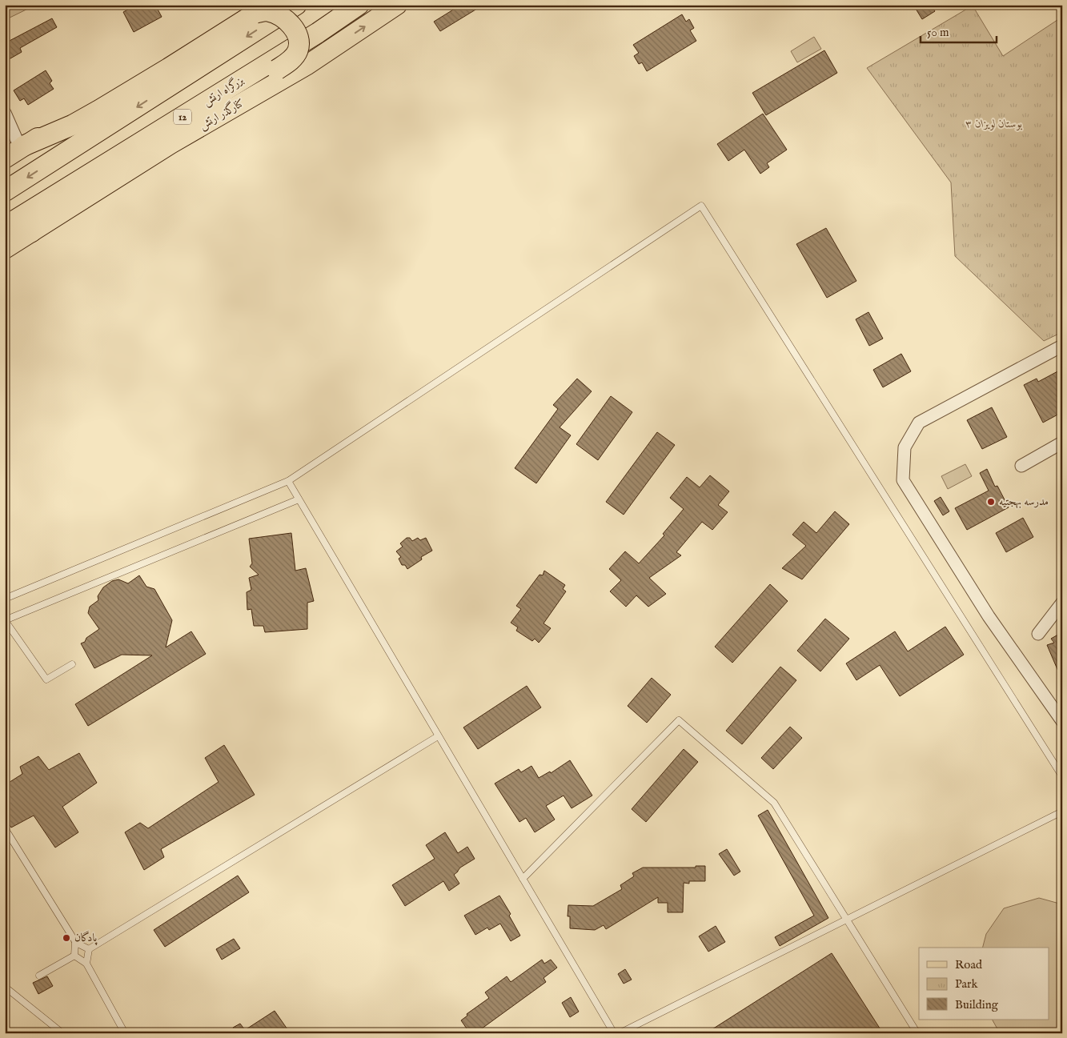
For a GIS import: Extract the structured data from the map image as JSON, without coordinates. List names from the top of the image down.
{
  "streets": {
    "highway": ["بزرگراه ارتش", "12"],
    "main road": ["کنارگذر ارتش"]
  },
  "parks": ["بوستان لویزان ۳"],
  "places": ["مدرسه بهجتیه", "پادگان"],
  "legend": ["Road", "Park", "Building"],
  "scale_bar": "50 m"
}
